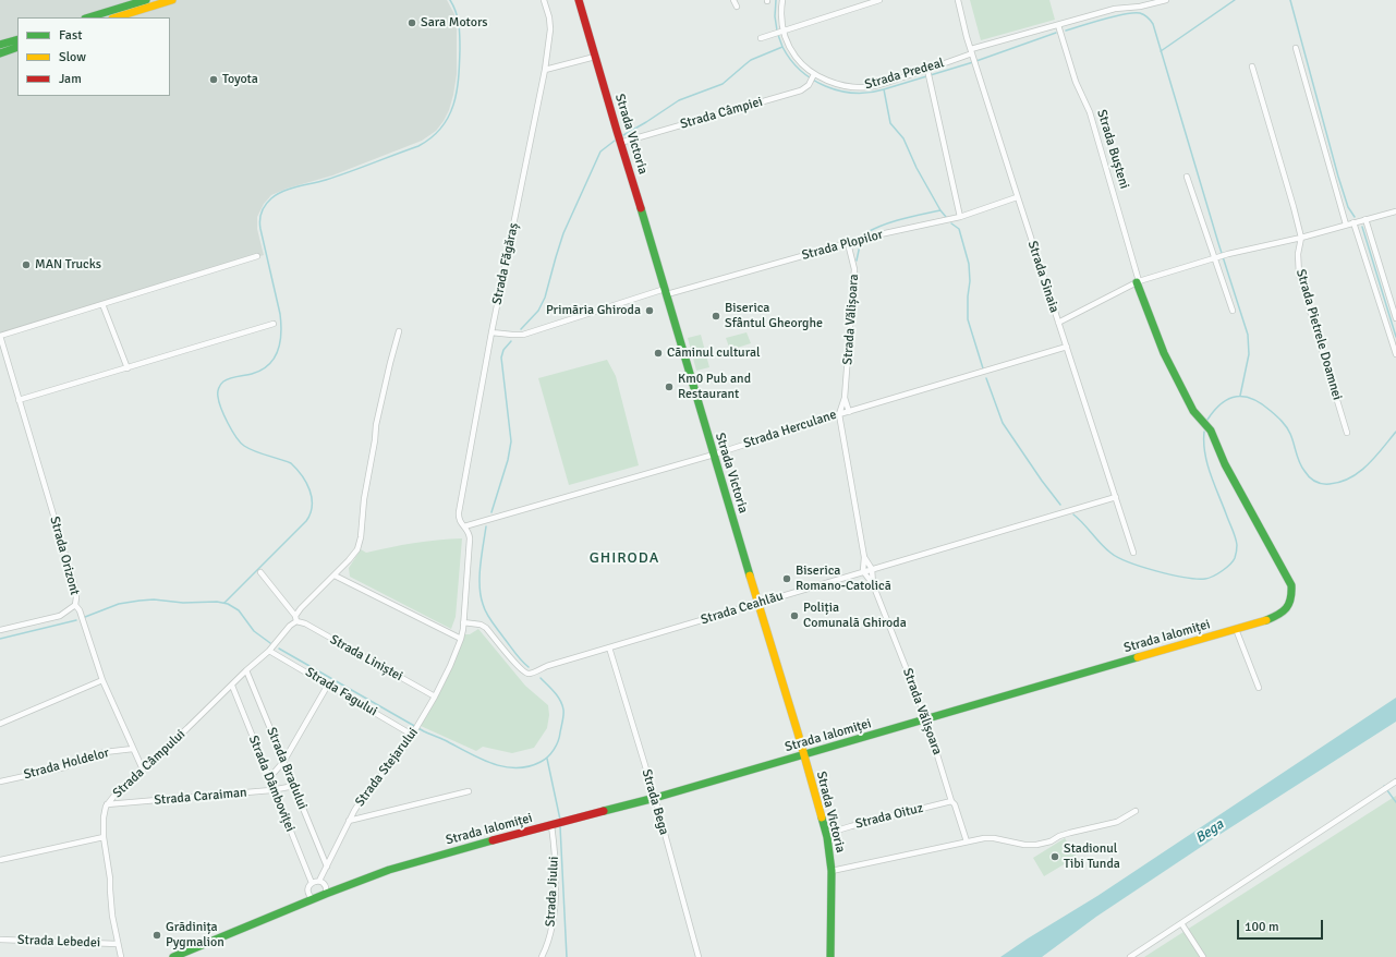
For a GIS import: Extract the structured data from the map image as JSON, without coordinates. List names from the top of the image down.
{
  "streets": {
    "street": [
      "Strada Predeal",
      "Strada Câmpiei",
      "Strada Victoria",
      "Strada Bușteni",
      "Strada Plopilor",
      "Strada Făgăraș",
      "Strada Sinaia",
      "Strada Vălișoara",
      "Strada Pietrele Doamnei",
      "Strada Herculane",
      "Strada Orizont",
      "Strada Ceahlău",
      "Strada Ialomiței",
      "Strada Liniștei",
      "Strada Fagului",
      "Strada Holdelor",
      "Strada Câmpului",
      "Strada Stejarului",
      "Strada Bradului",
      "Strada Dâmboviței",
      "Strada Caraiman",
      "Strada Bega",
      "Strada Oituz",
      "Strada Jiului",
      "Strada Lebedei"
    ]
  },
  "crossings": [
    ["Strada Predeal", "Strada Câmpiei"],
    ["Strada Predeal", "Strada Bușteni"],
    ["Strada Predeal", "Strada Sinaia"],
    ["Strada Câmpiei", "Strada Victoria"],
    ["Strada Victoria", "Strada Plopilor"],
    ["Strada Victoria", "Strada Herculane"],
    ["Strada Victoria", "Strada Ceahlău"],
    ["Strada Victoria", "Strada Ialomiței"],
    ["Strada Victoria", "Strada Oituz"],
    ["Strada Bușteni", "Strada Ialomiței"],
    ["Strada Plopilor", "Strada Făgăraș"],
    ["Strada Plopilor", "Strada Sinaia"],
    ["Strada Plopilor", "Strada Vălișoara"],
    ["Strada Făgăraș", "Strada Herculane"],
    ["Strada Făgăraș", "Strada Stejarului"],
    ["Strada Sinaia", "Strada Herculane"],
    ["Strada Sinaia", "Strada Ceahlău"],
    ["Strada Vălișoara", "Strada Herculane"],
    ["Strada Vălișoara", "Strada Ceahlău"],
    ["Strada Vălișoara", "Strada Ialomiței"],
    ["Strada Vălișoara", "Strada Oituz"],
    ["Strada Herculane", "Strada Stejarului"],
    ["Strada Orizont", "Strada Holdelor"],
    ["Strada Orizont", "Strada Câmpului"],
    ["Strada Ceahlău", "Strada Stejarului"],
    ["Strada Ceahlău", "Strada Bega"],
    ["Strada Ialomiței", "Strada Stejarului"],
    ["Strada Ialomiței", "Strada Dâmboviței"],
    ["Strada Ialomiței", "Strada Bega"],
    ["Strada Ialomiței", "Strada Jiului"],
    ["Strada Liniștei", "Strada Câmpului"],
    ["Strada Liniștei", "Strada Stejarului"],
    ["Strada Fagului", "Strada Câmpului"],
    ["Strada Fagului", "Strada Stejarului"],
    ["Strada Câmpului", "Strada Bradului"],
    ["Strada Câmpului", "Strada Dâmboviței"],
    ["Strada Câmpului", "Strada Caraiman"],
    ["Strada Câmpului", "Strada Lebedei"],
    ["Strada Stejarului", "Strada Bradului"],
    ["Strada Stejarului", "Strada Dâmboviței"],
    ["Strada Bradului", "Strada Caraiman"],
    ["Strada Dâmboviței", "Strada Caraiman"]
  ],
  "districts": ["GHIRODA"],
  "water": ["Bega"],
  "places": [
    "Sara Motors",
    "Toyota",
    "MAN Trucks",
    "Primăria Ghiroda",
    "Biserica Sfântul Gheorghe",
    "Căminul cultural",
    "Km0 Pub and Restaurant",
    "Biserica Romano-Catolică",
    "Poliția Comunală Ghiroda",
    "Stadionul Tibi Tunda",
    "Grădinița Pygmalion"
  ],
  "legend": ["Fast", "Slow", "Jam"],
  "scale_bar": "100 m"
}
